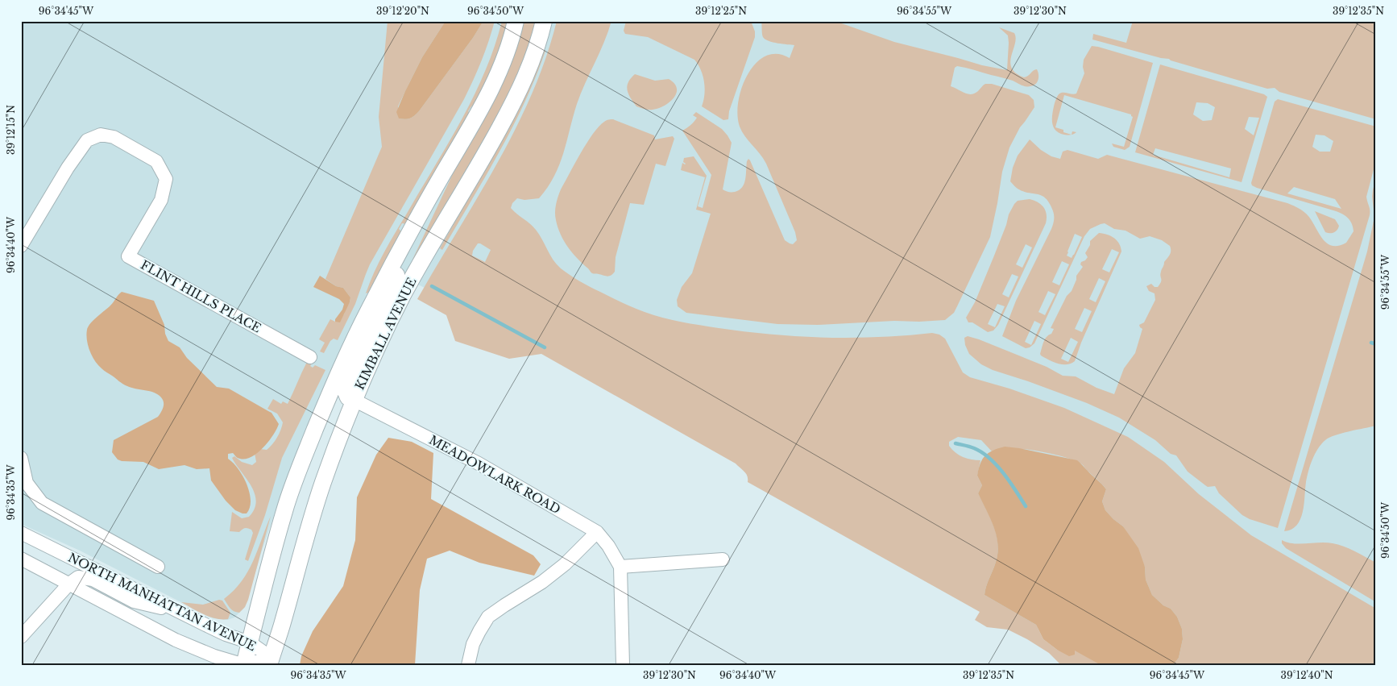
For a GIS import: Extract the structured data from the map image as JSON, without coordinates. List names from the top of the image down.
{
  "streets": {
    "main road": ["KIMBALL AVENUE"],
    "street": ["FLINT HILLS PLACE", "MEADOWLARK ROAD", "NORTH MANHATTAN AVENUE"]
  },
  "crossings": [
    ["KIMBALL AVENUE", "MEADOWLARK ROAD"],
    ["KIMBALL AVENUE", "NORTH MANHATTAN AVENUE"]
  ],
  "coordinates": [
    "96°34'45\"W",
    "39°12'20\"N",
    "96°34'50\"W",
    "39°12'25\"N",
    "96°34'55\"W",
    "39°12'30\"N",
    "39°12'35\"N",
    "39°12'15\"N",
    "96°34'40\"W",
    "96°34'35\"W",
    "39°12'40\"N"
  ]
}
